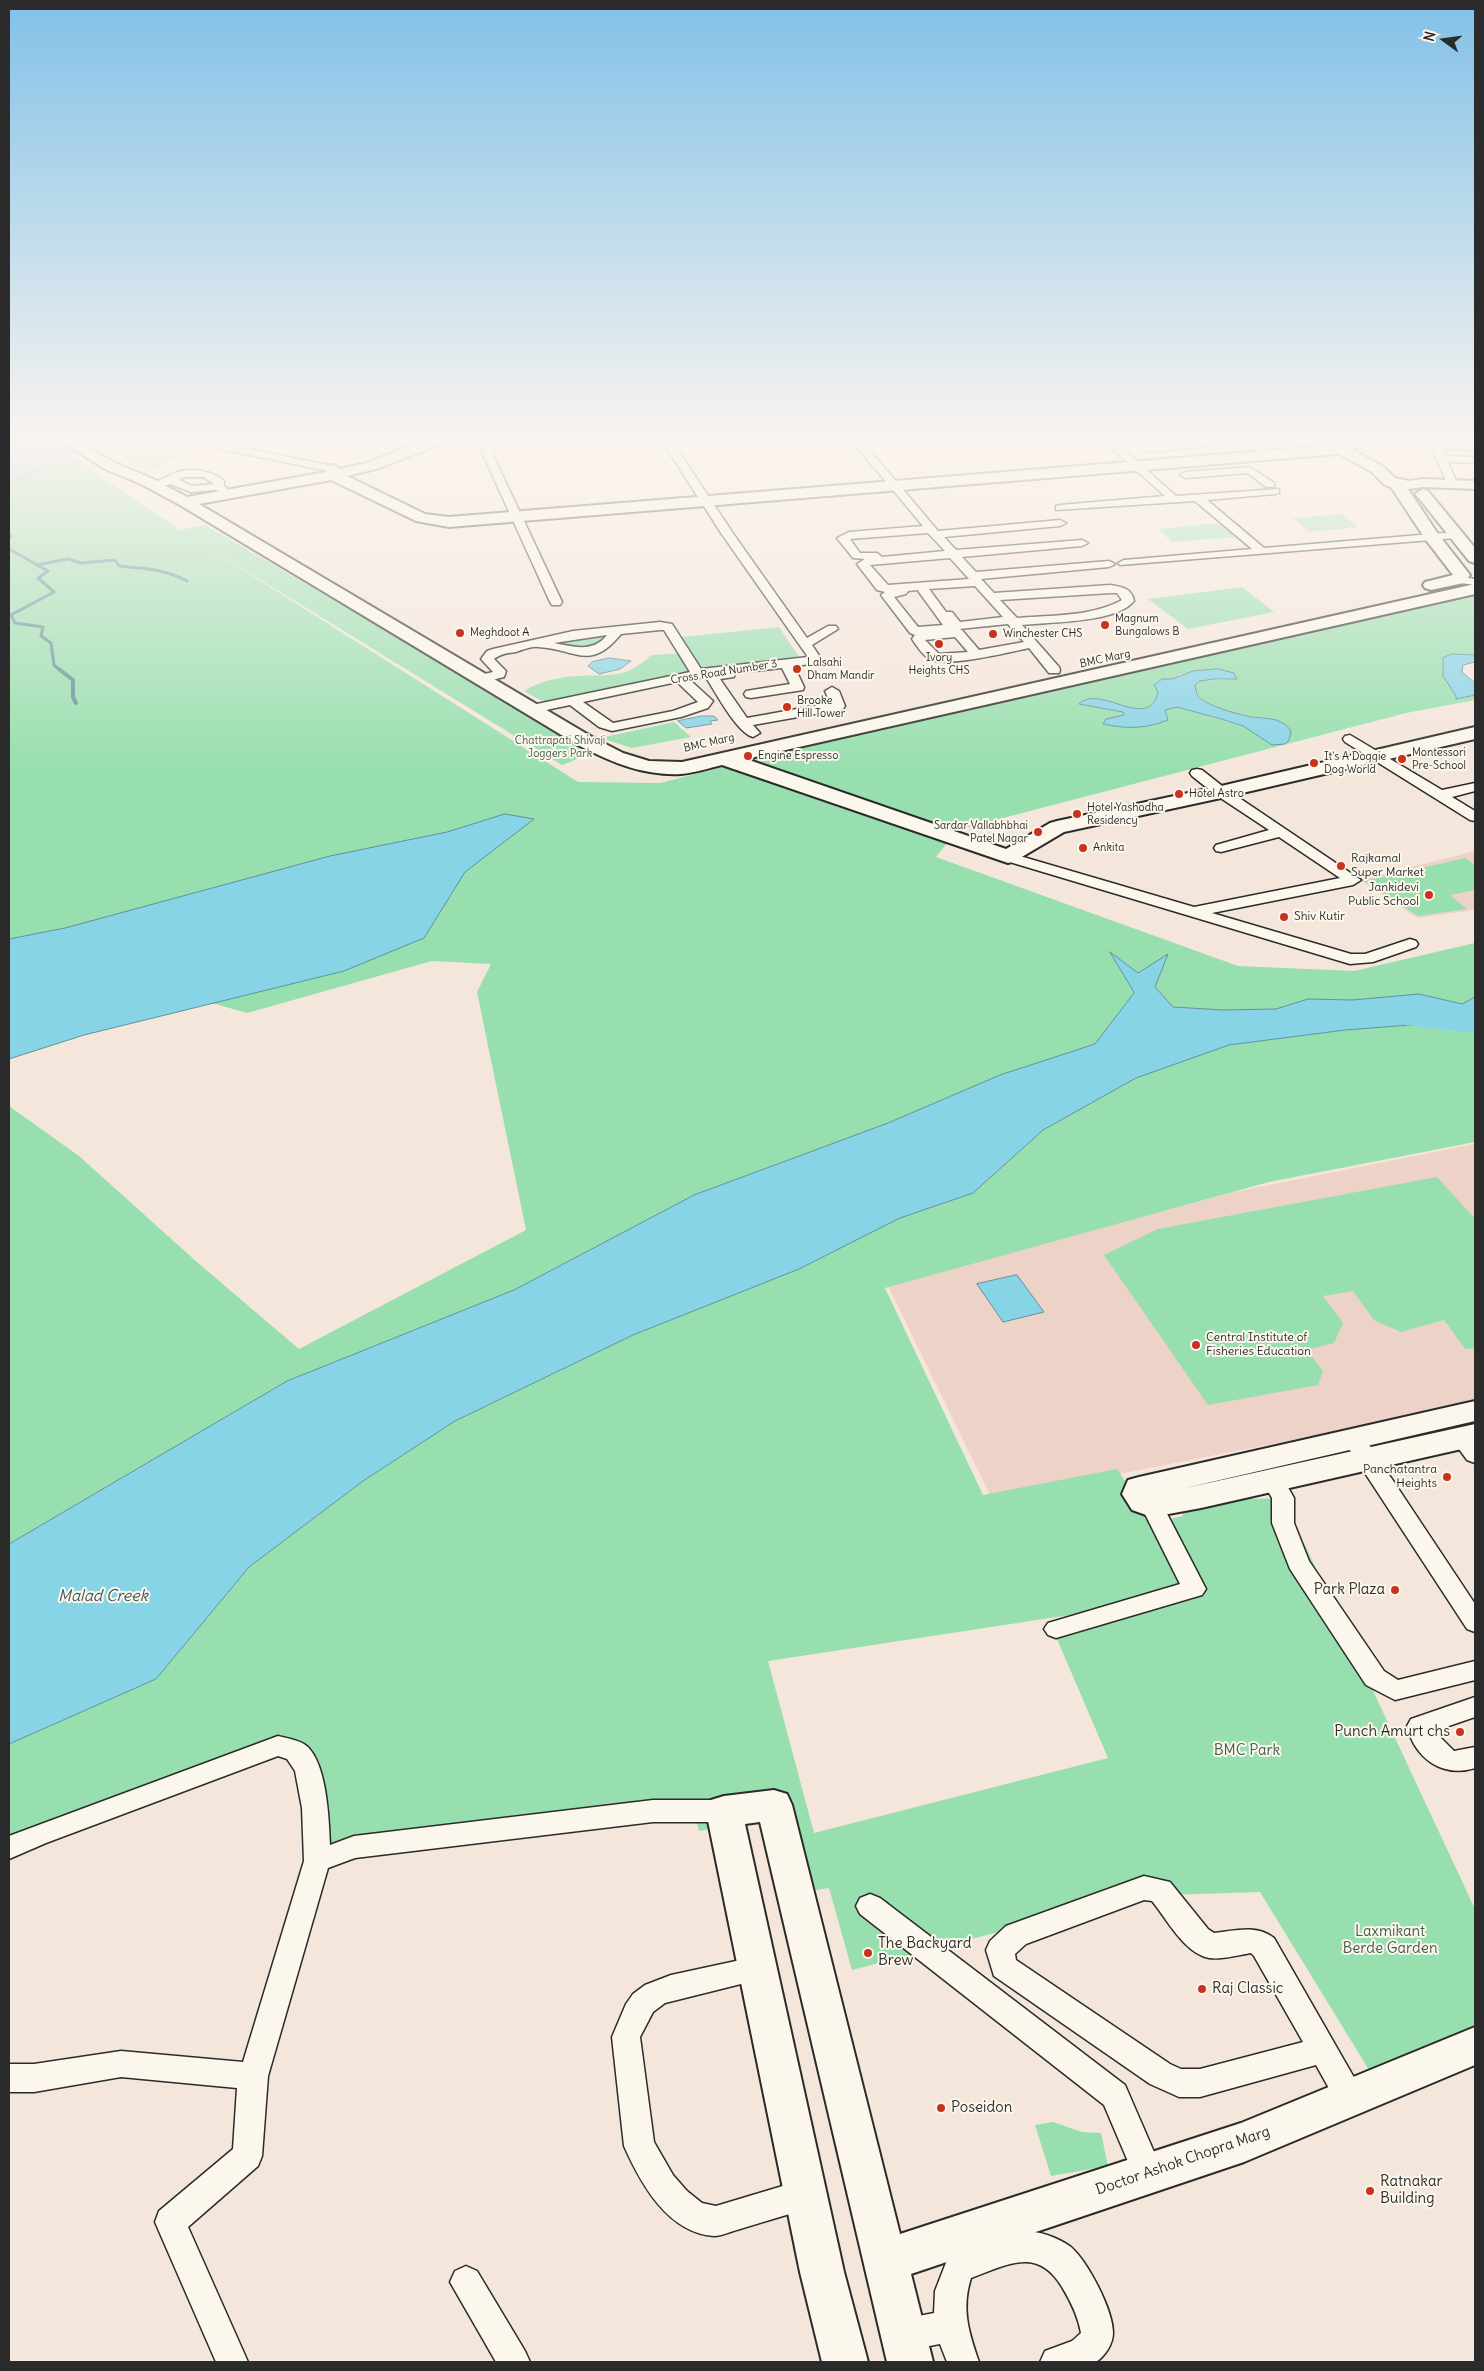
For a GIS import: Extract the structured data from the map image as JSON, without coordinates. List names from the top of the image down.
{
  "streets": {
    "street": ["BMC Marg", "Cross Road Number 3", "Doctor Ashok Chopra Marg"]
  },
  "water": ["Malad Creek"],
  "parks": ["Chattrapati Shivaji Joggers Park", "BMC Park", "Laxmikant Berde Garden"],
  "places": [
    "Magnum Bungalows B",
    "Meghdoot A",
    "Winchester CHS",
    "Ivory Heights CHS",
    "Lalsahi Dham Mandir",
    "Brooke Hill Tower",
    "Engine Espresso",
    "Montessori Pre-School",
    "It's A Doggie Dog World",
    "Hotel Astro",
    "Hotel Yashodha Residency",
    "Sardar Vallabhbhai Patel Nagar",
    "Ankita",
    "Rajkamal Super Market",
    "Jankidevi Public School",
    "Shiv Kutir",
    "Central Institute of Fisheries Education",
    "Panchatantra Heights",
    "Park Plaza",
    "Punch Amurt chs",
    "The Backyard Brew",
    "Raj Classic",
    "Poseidon",
    "Ratnakar Building"
  ],
  "north": "left"
}
